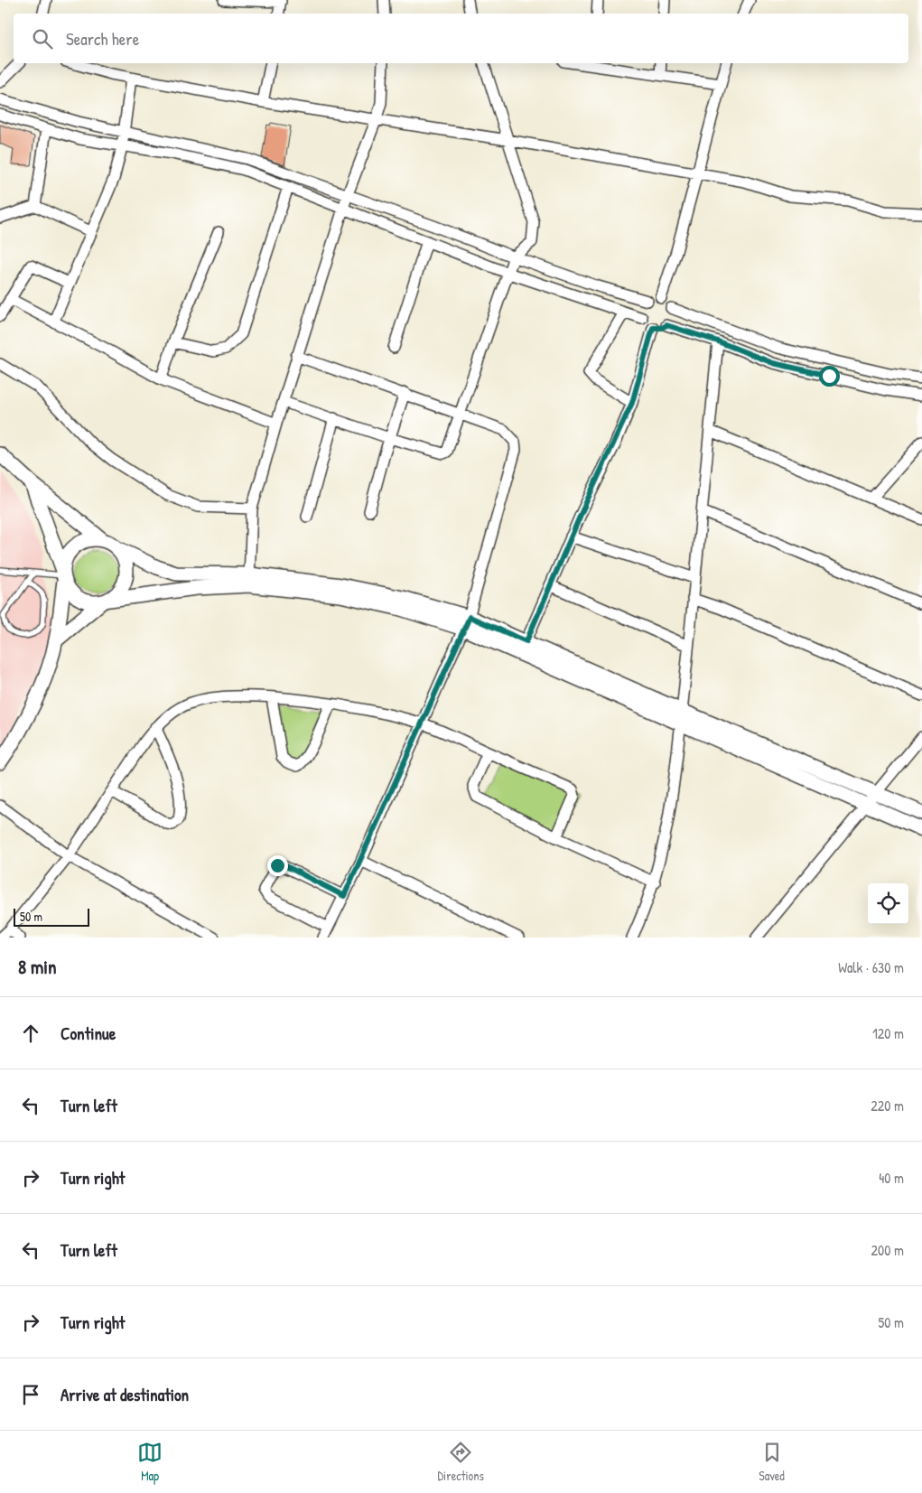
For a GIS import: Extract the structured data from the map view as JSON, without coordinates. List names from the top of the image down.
{
  "scale_bar": "50 m",
  "page": {
    "search": "Search here",
    "scale": "50 m",
    "heading": ["8 min", "Walk · 630 m"],
    "list": [
      ["Continue", "120 m"],
      ["Turn left", "220 m"],
      ["Turn right", "40 m"],
      ["Turn left", "200 m"],
      ["Turn right", "50 m"],
      "Arrive at destination"
    ],
    "nav": ["Map", "Directions", "Saved"]
  }
}
